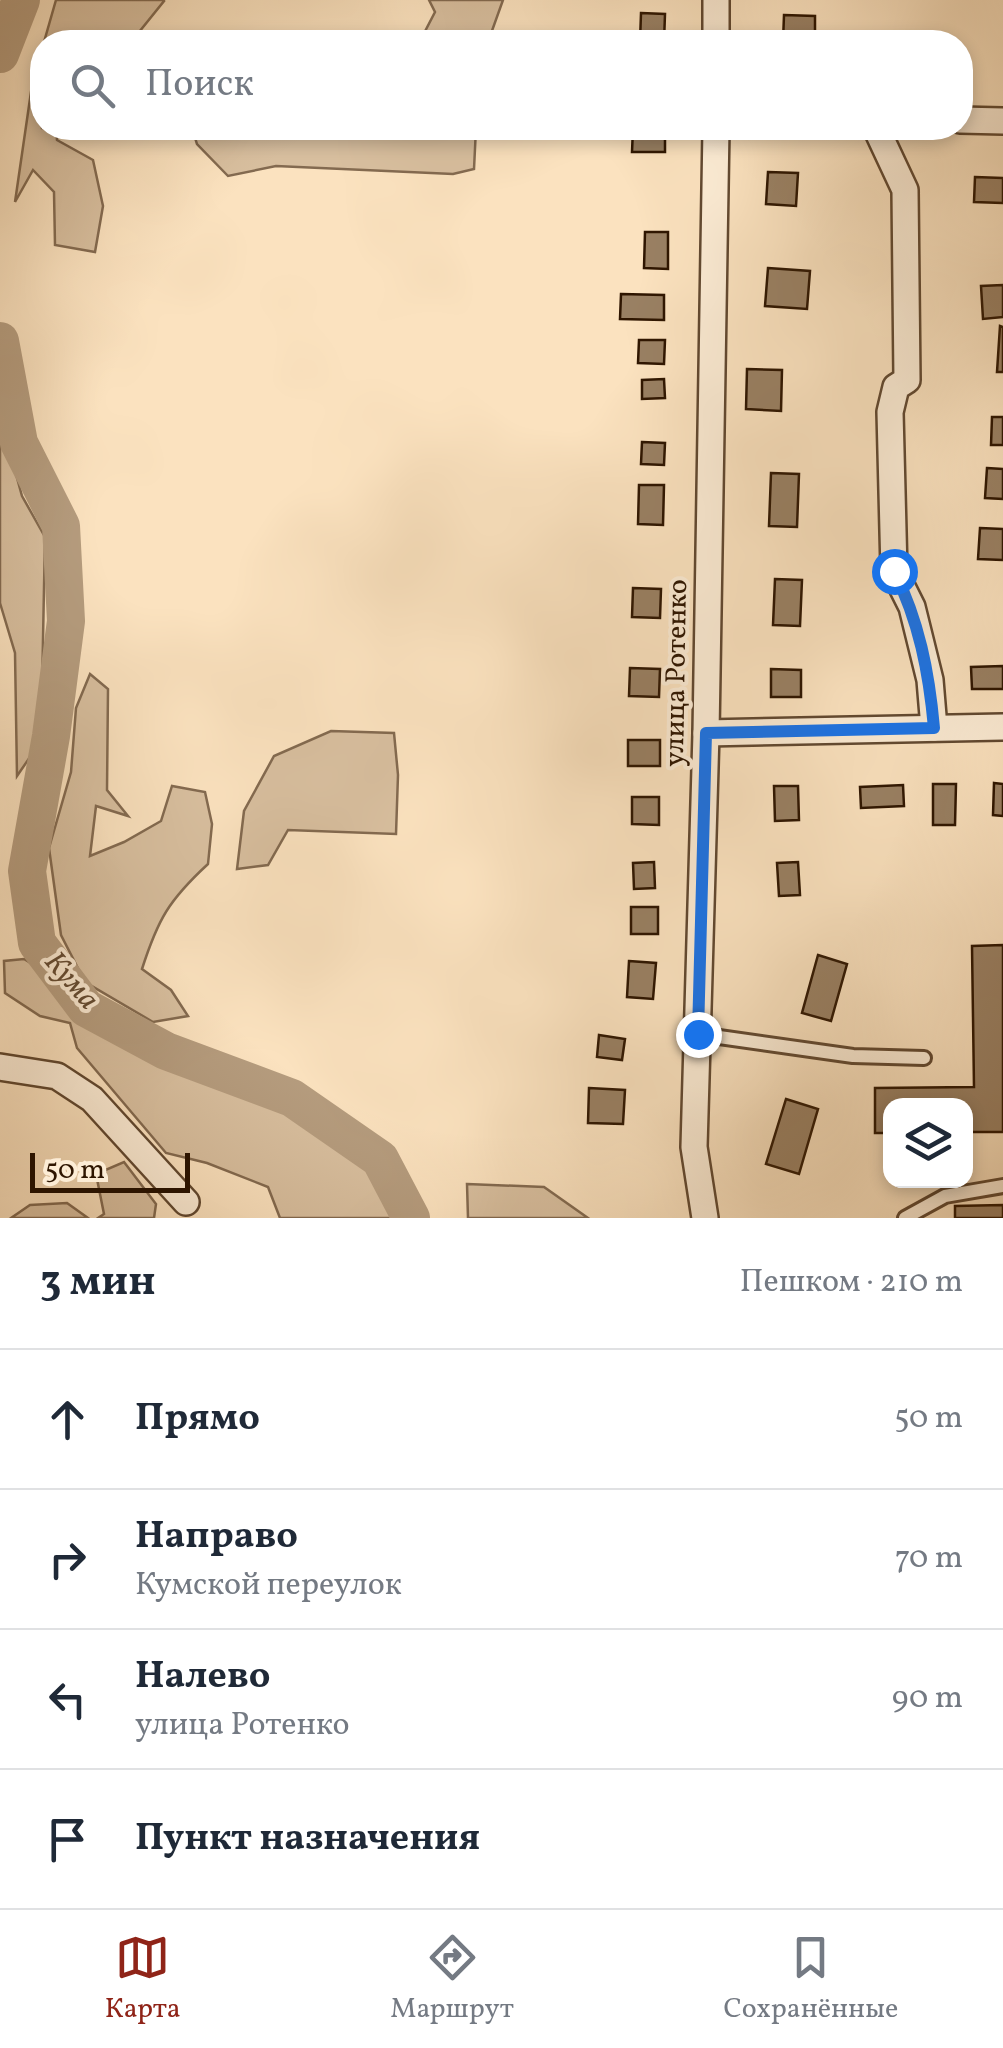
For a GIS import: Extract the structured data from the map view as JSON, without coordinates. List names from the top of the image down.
{
  "streets": {
    "street": ["улица Ротенко"]
  },
  "water": ["Кума"],
  "scale_bar": "50 m",
  "page": {
    "search": "Поиск",
    "scale": "50 m",
    "heading": ["3 мин", "Пешком · 210 m"],
    "list": [
      ["Прямо", "50 m"],
      ["Направо", "Кумской переулок", "70 m"],
      ["Налево", "улица Ротенко", "90 m"],
      "Пункт назначения"
    ],
    "nav": ["Карта", "Маршрут", "Сохранённые"]
  }
}
